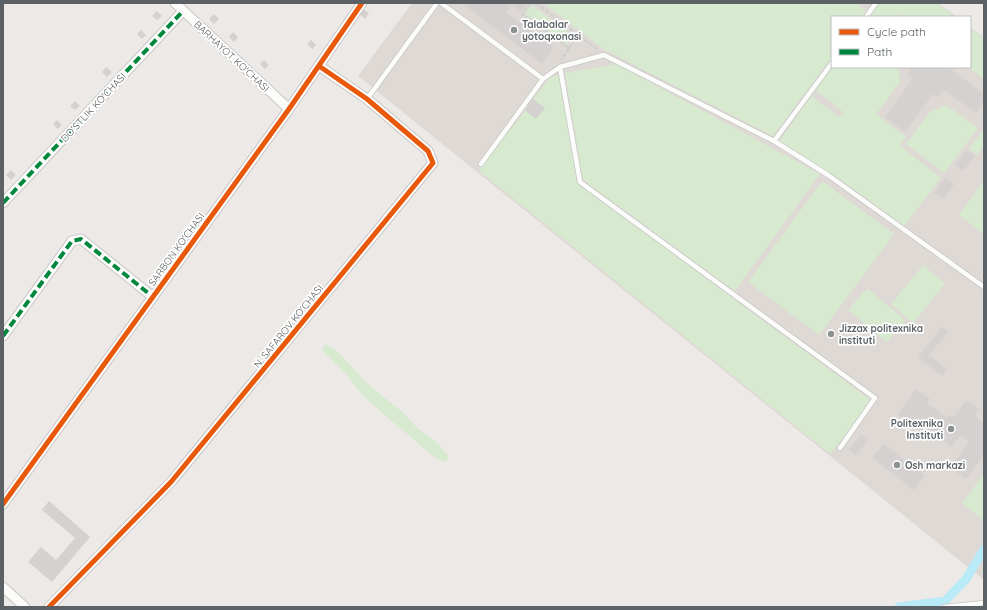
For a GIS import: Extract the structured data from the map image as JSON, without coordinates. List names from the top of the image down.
{
  "streets": {
    "street": [
      "BARHAYOT KO'CHASI",
      "DO'STLIK KO'CHASI",
      "SARBON KO'CHASI",
      "N. SAFAROV KO'CHASI"
    ]
  },
  "crossings": [
    ["BARHAYOT KO'CHASI", "DO'STLIK KO'CHASI"],
    ["BARHAYOT KO'CHASI", "SARBON KO'CHASI"],
    ["SARBON KO'CHASI", "N. SAFAROV KO'CHASI"]
  ],
  "places": [
    "Talabalar yotoqxonasi",
    "Jizzax politexnika instituti",
    "Politexnika Instituti",
    "Osh markazi"
  ],
  "legend": ["Cycle path", "Path"]
}
